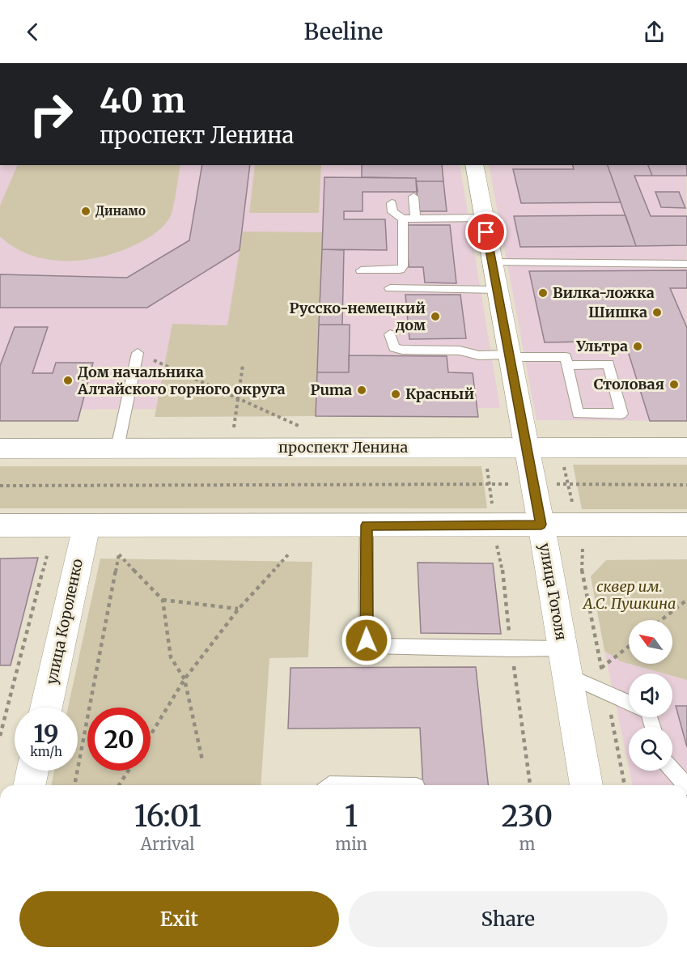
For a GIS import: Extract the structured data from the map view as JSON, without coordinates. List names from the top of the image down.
{
  "streets": {
    "main road": ["проспект Ленина", "улица Гоголя", "улица Короленко"]
  },
  "crossings": [
    ["проспект Ленина", "улица Гоголя"]
  ],
  "parks": ["сквер им. А.С. Пушкина"],
  "places": [
    "Динамо",
    "Вилка-ложка",
    "Шишка",
    "Русско-немецкий дом",
    "Ультра",
    "Дом начальника Алтайского горного округа",
    "Столовая",
    "Puma",
    "Красный"
  ],
  "north": "top left",
  "page": {
    "header": "Beeline",
    "turn": ["40 m", "проспект Ленина"],
    "speed": "19 km/h",
    "limit": "20",
    "eta": [
      "16:01",
      "Arrival",
      "1",
      "min",
      "230",
      "m"
    ],
    "buttons": ["Exit", "Share"]
  }
}
